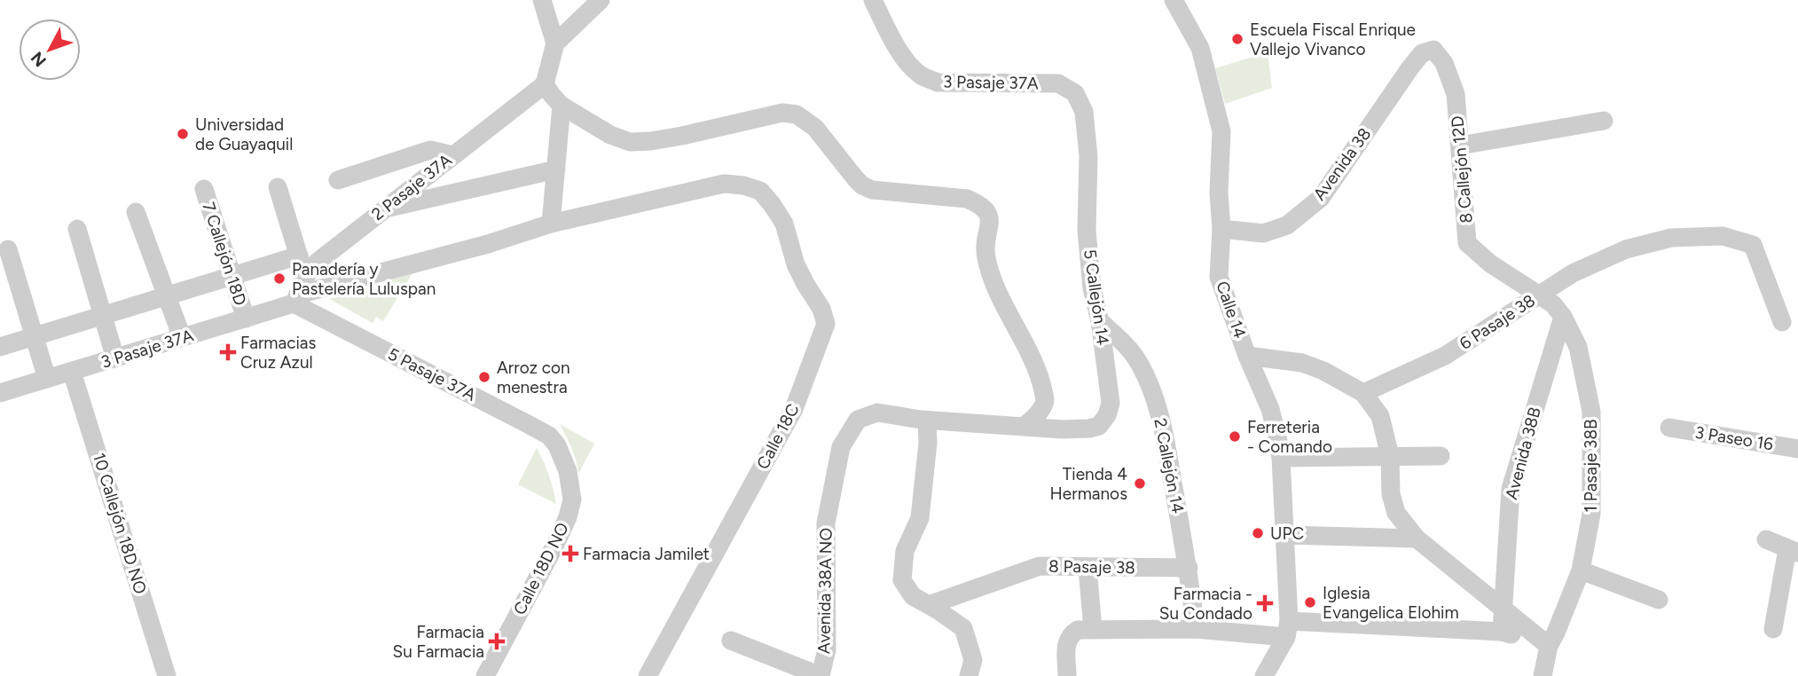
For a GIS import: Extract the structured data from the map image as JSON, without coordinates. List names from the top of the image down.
{
  "streets": {
    "street": [
      "3 Pasaje 37A",
      "Avenida 38",
      "8 Callejón 12D",
      "2 Pasaje 37A",
      "7 Callejón 18D",
      "5 Callejón 14",
      "Calle 14",
      "6 Pasaje 38",
      "5 Pasaje 37A",
      "Calle 18C",
      "3 Paseo 16",
      "Avenida 38B",
      "2 Callejón 14",
      "1 Pasaje 38B",
      "10 Callejón 18D NO",
      "8 Pasaje 38",
      "Calle 18D NO",
      "Avenida 38A NO"
    ]
  },
  "crossings": [
    ["3 Pasaje 37A", "2 Pasaje 37A"],
    ["3 Pasaje 37A", "7 Callejón 18D"],
    ["3 Pasaje 37A", "5 Callejón 14"],
    ["3 Pasaje 37A", "5 Pasaje 37A"],
    ["3 Pasaje 37A", "Calle 18C"],
    ["3 Pasaje 37A", "10 Callejón 18D NO"],
    ["Avenida 38", "8 Callejón 12D"],
    ["Avenida 38", "Calle 14"],
    ["8 Callejón 12D", "6 Pasaje 38"],
    ["8 Callejón 12D", "1 Pasaje 38B"],
    ["2 Pasaje 37A", "5 Pasaje 37A"],
    ["5 Callejón 14", "2 Callejón 14"],
    ["5 Callejón 14", "Avenida 38A NO"],
    ["6 Pasaje 38", "1 Pasaje 38B"],
    ["5 Pasaje 37A", "Calle 18D NO"],
    ["Avenida 38B", "1 Pasaje 38B"],
    ["2 Callejón 14", "8 Pasaje 38"]
  ],
  "places": {
    "other": [
      "Escuela Fiscal Enrique Vallejo Vivanco",
      "Universidad de Guayaquil",
      "Panadería y Pastelería Luluspan",
      "Arroz con menestra",
      "Ferreteria - Comando",
      "Tienda 4 Hermanos",
      "UPC",
      "Iglesia Evangelica Elohim"
    ],
    "health": [
      "Farmacias Cruz Azul",
      "Farmacia Jamilet",
      "Farmacia - Su Condado",
      "Farmacia Su Farmacia"
    ]
  },
  "north": "bottom left"
}
